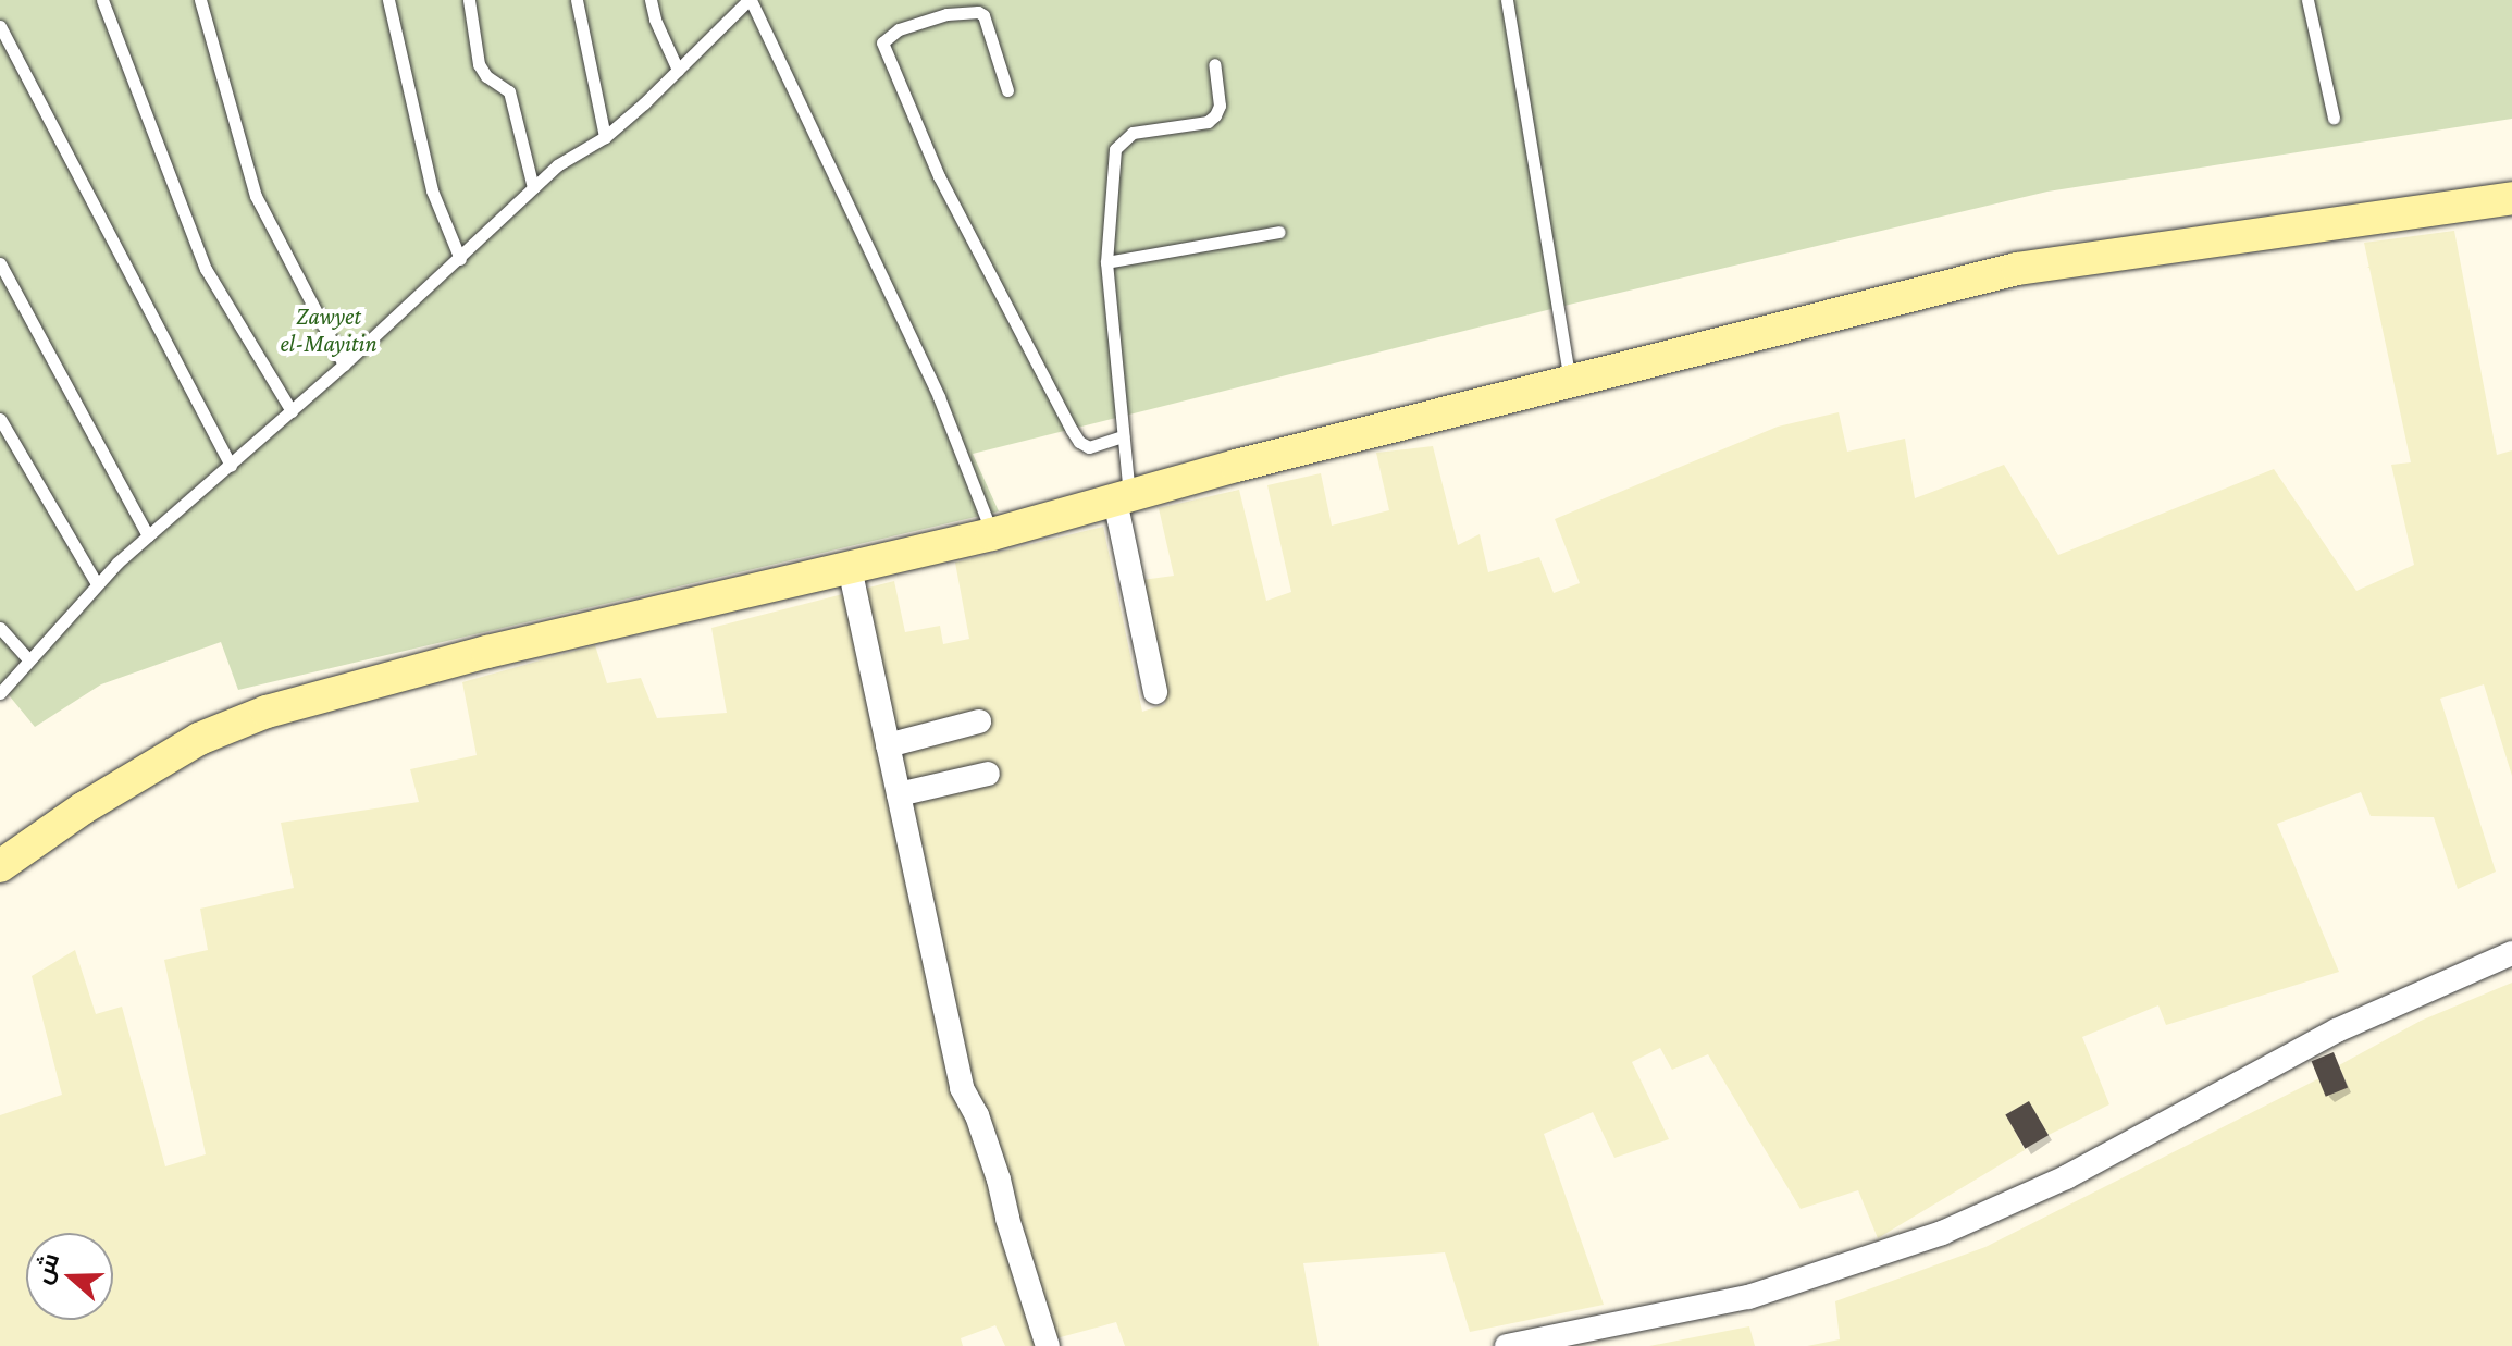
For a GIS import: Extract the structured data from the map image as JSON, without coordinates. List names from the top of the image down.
{
  "parks": ["Zawyet el-Mayitin"],
  "north": "left"
}
